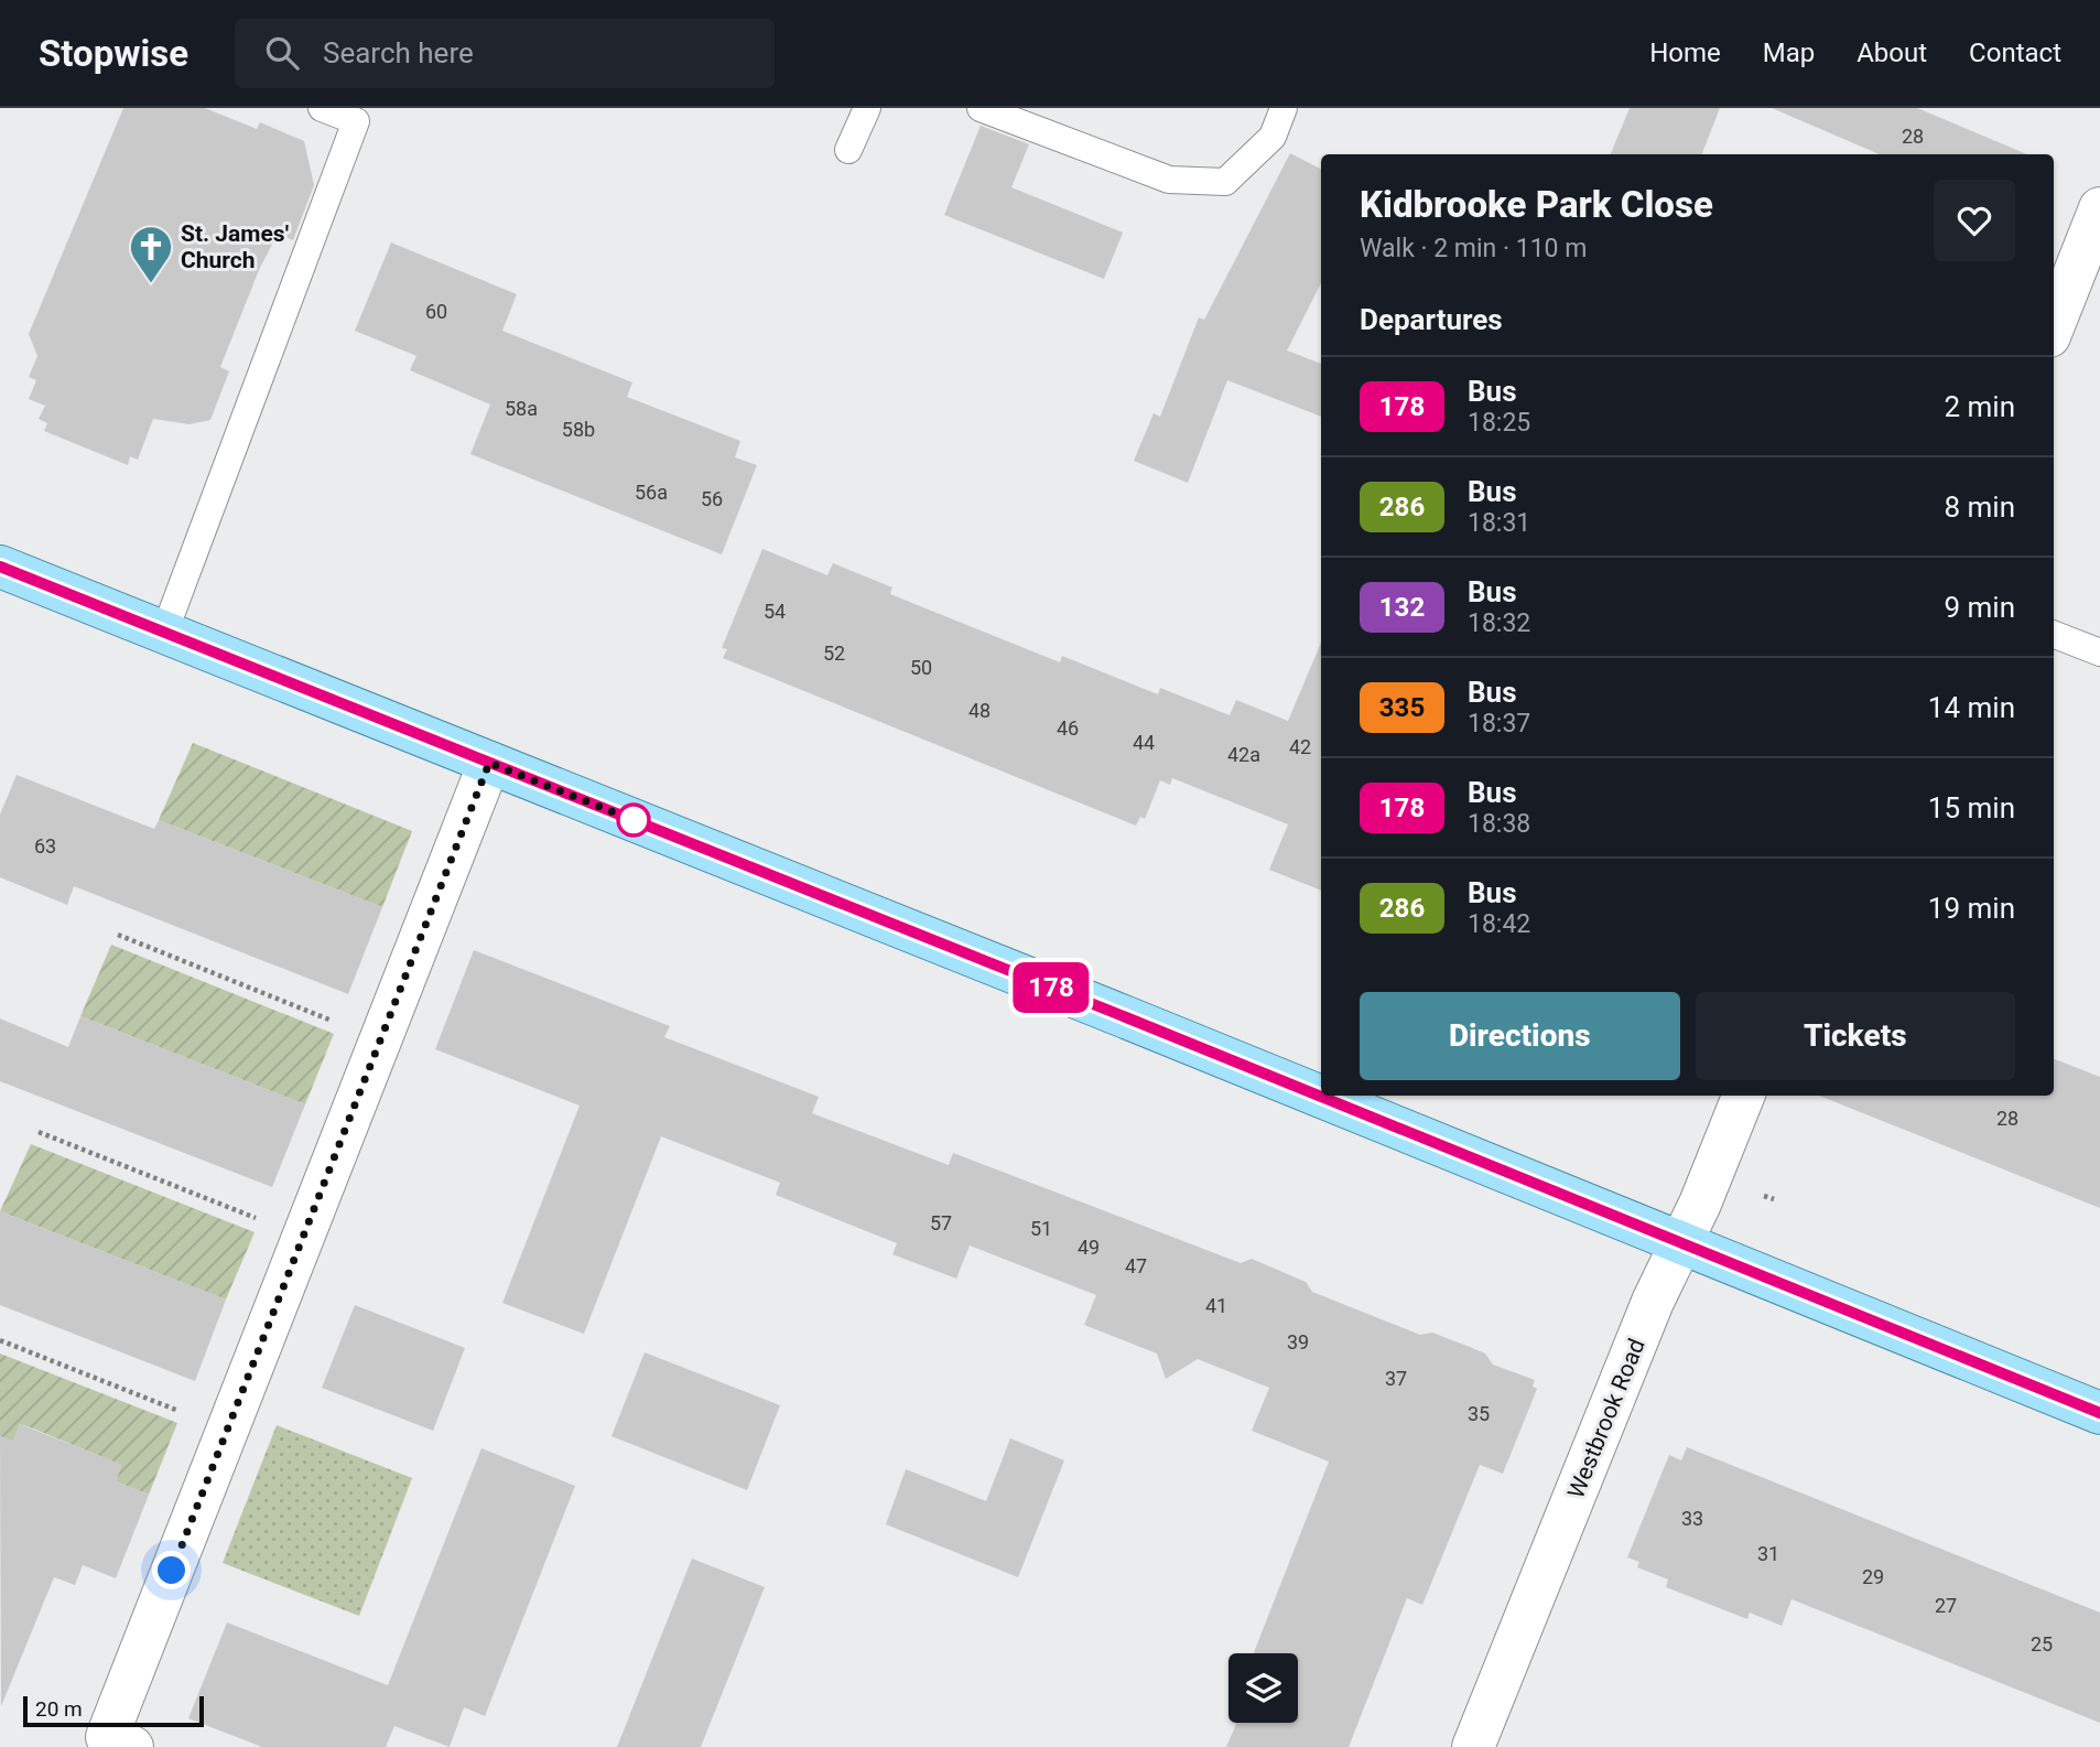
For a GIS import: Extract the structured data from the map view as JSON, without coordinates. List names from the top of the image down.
{
  "streets": {
    "street": ["Westbrook Road"]
  },
  "places": {
    "church": ["St. James' Church"]
  },
  "lines": ["bus line 178"],
  "house_numbers": [
    "28",
    "60",
    "58a",
    "58b",
    "56a",
    "56",
    "54",
    "52",
    "50",
    "48",
    "46",
    "44",
    "42",
    "42a",
    "63",
    "28",
    "57",
    "51",
    "49",
    "47",
    "41",
    "39",
    "37",
    "35",
    "33",
    "31",
    "29",
    "27",
    "25"
  ],
  "scale_bar": "20 m",
  "page": {
    "header": "Stopwise",
    "search": "Search here",
    "nav": [
      "Home",
      "Map",
      "About",
      "Contact"
    ],
    "on_map": "178",
    "heading": [
      ["Kidbrooke Park Close", "Walk · 2 min · 110 m"],
      "Departures"
    ],
    "list": [
      {
        "mark": "178",
        "name": "Bus",
        "note": "18:25",
        "value": "2 min"
      },
      {
        "mark": "286",
        "name": "Bus",
        "note": "18:31",
        "value": "8 min"
      },
      {
        "mark": "132",
        "name": "Bus",
        "note": "18:32",
        "value": "9 min"
      },
      {
        "mark": "335",
        "name": "Bus",
        "note": "18:37",
        "value": "14 min"
      },
      {
        "mark": "178",
        "name": "Bus",
        "note": "18:38",
        "value": "15 min"
      },
      {
        "mark": "286",
        "name": "Bus",
        "note": "18:42",
        "value": "19 min"
      }
    ],
    "buttons": ["Directions", "Tickets"],
    "scale": "20 m"
  }
}
